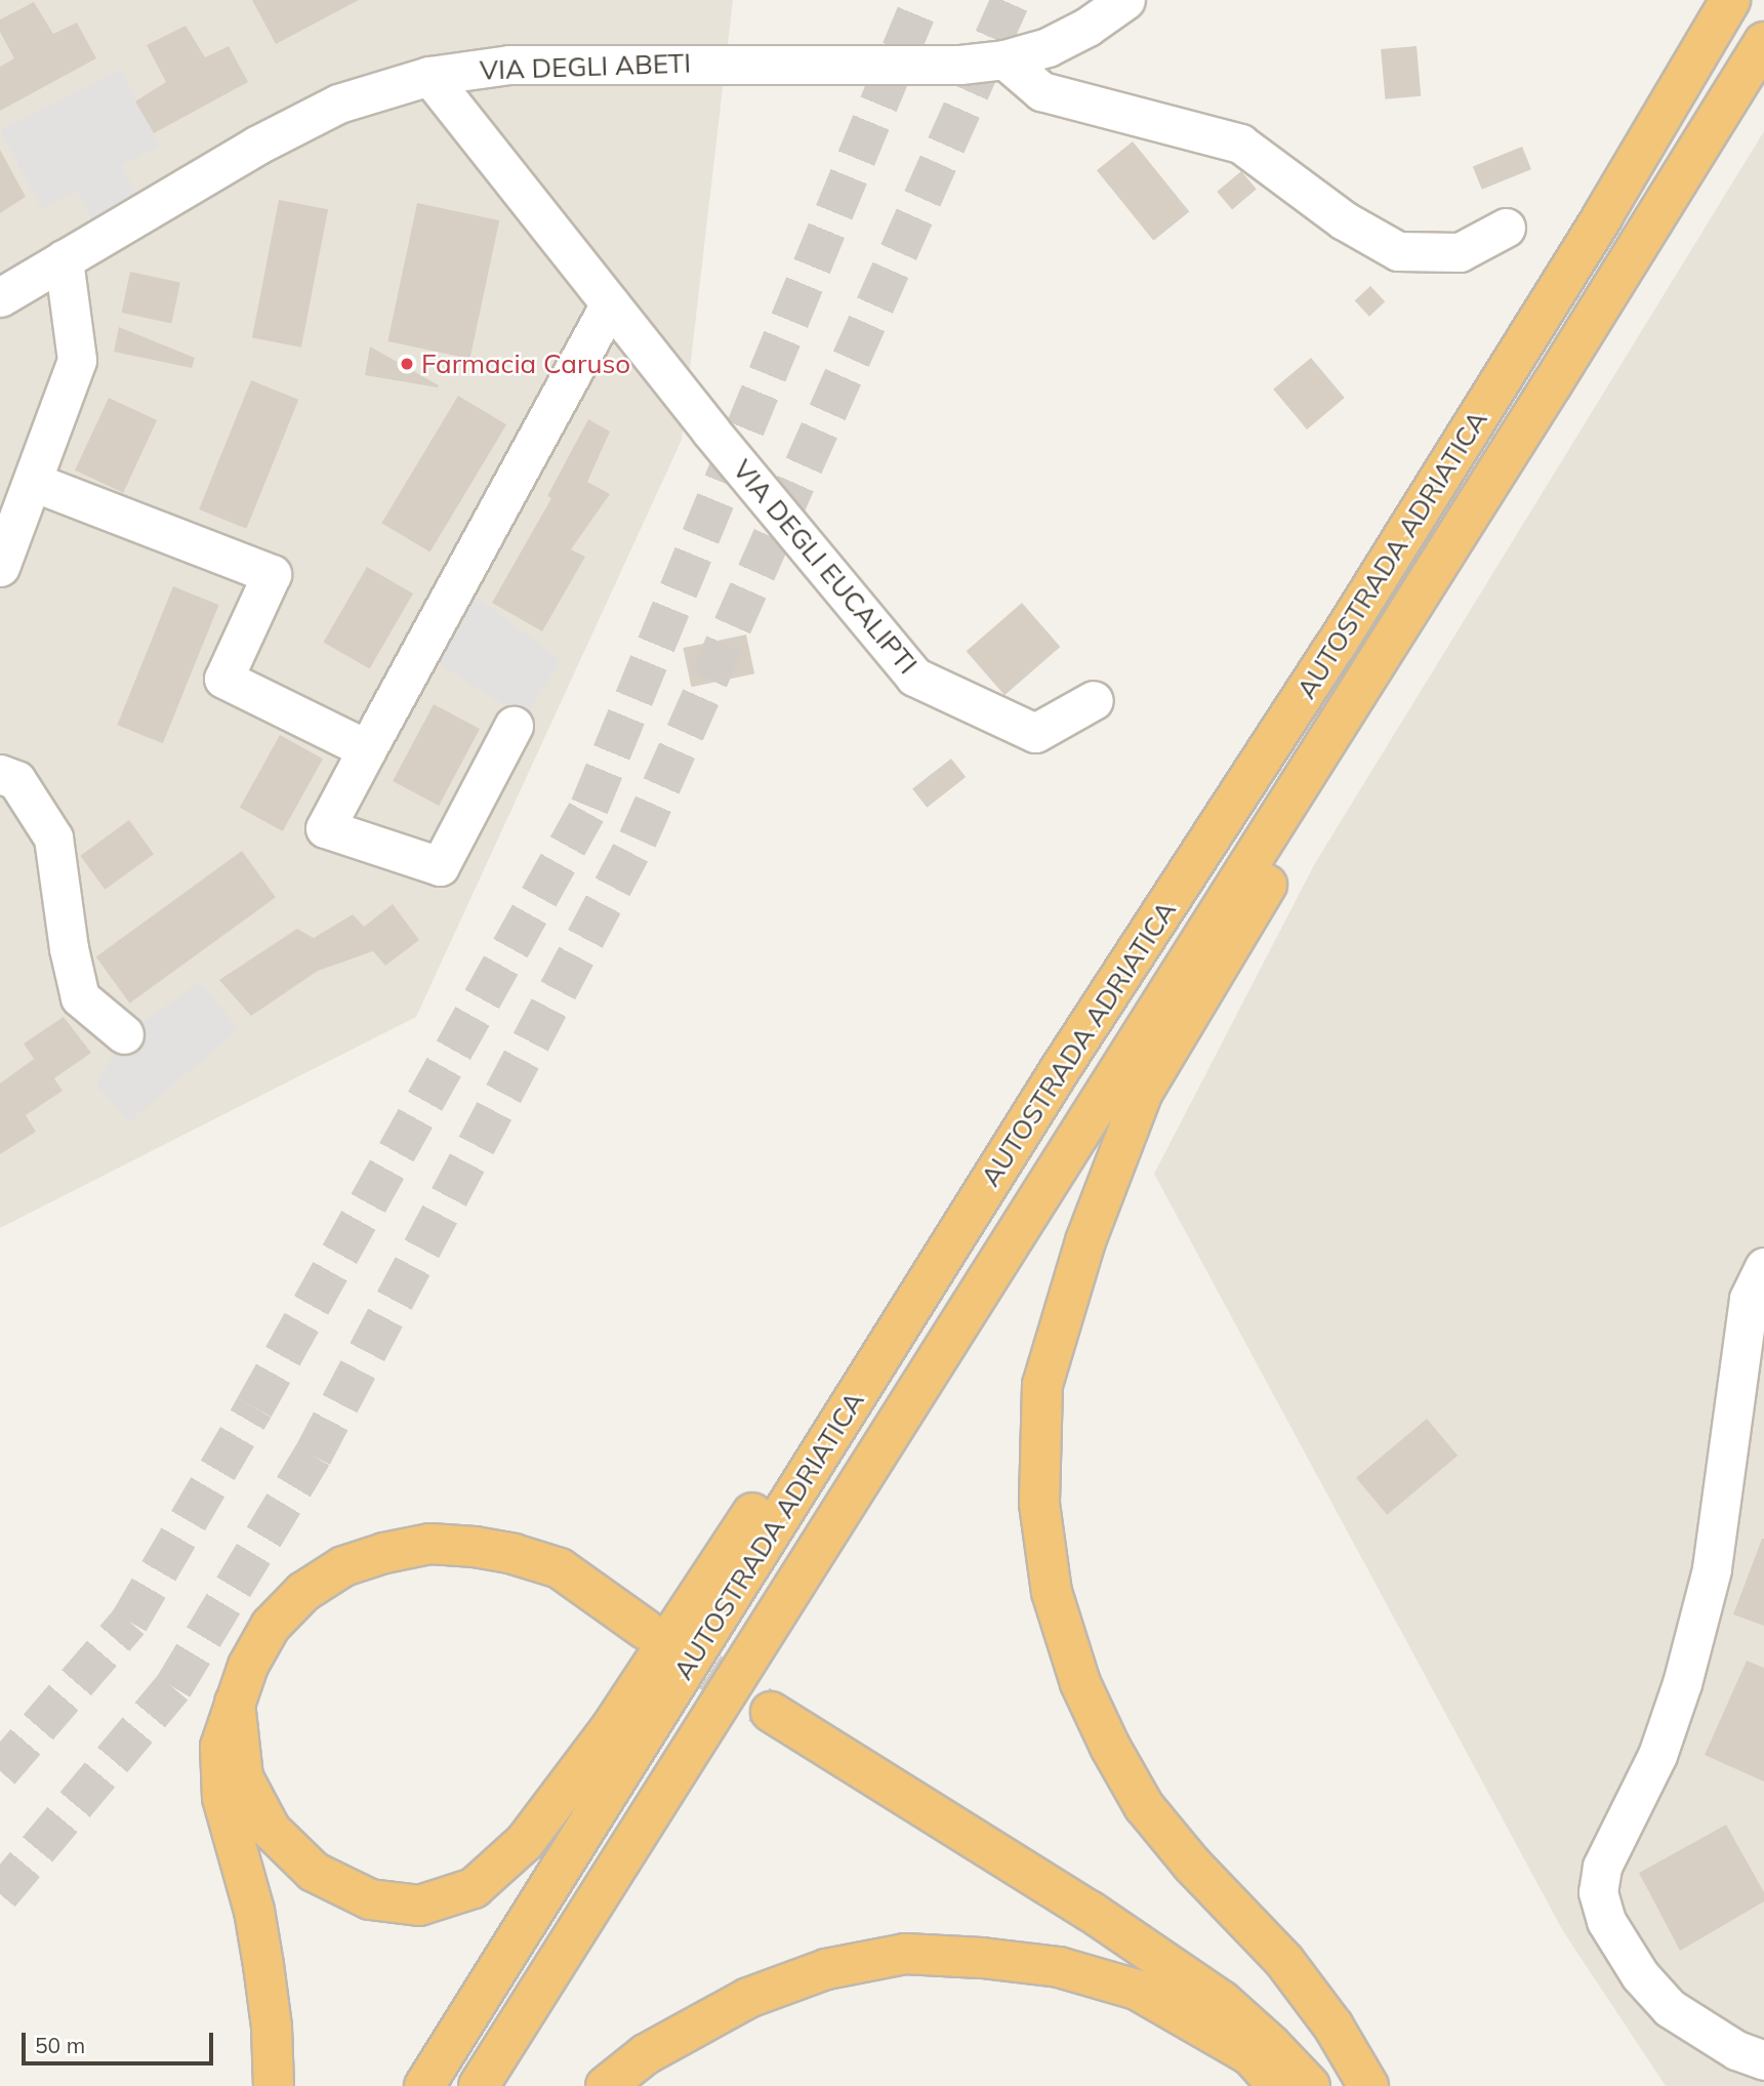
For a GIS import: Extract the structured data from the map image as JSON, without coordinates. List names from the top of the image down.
{
  "streets": {
    "highway": ["AUTOSTRADA ADRIATICA"],
    "street": ["VIA DEGLI ABETI", "VIA DEGLI EUCALIPTI"]
  },
  "crossings": [
    ["VIA DEGLI ABETI", "VIA DEGLI EUCALIPTI"]
  ],
  "places": ["Farmacia Caruso"],
  "scale_bar": "50 m"
}
